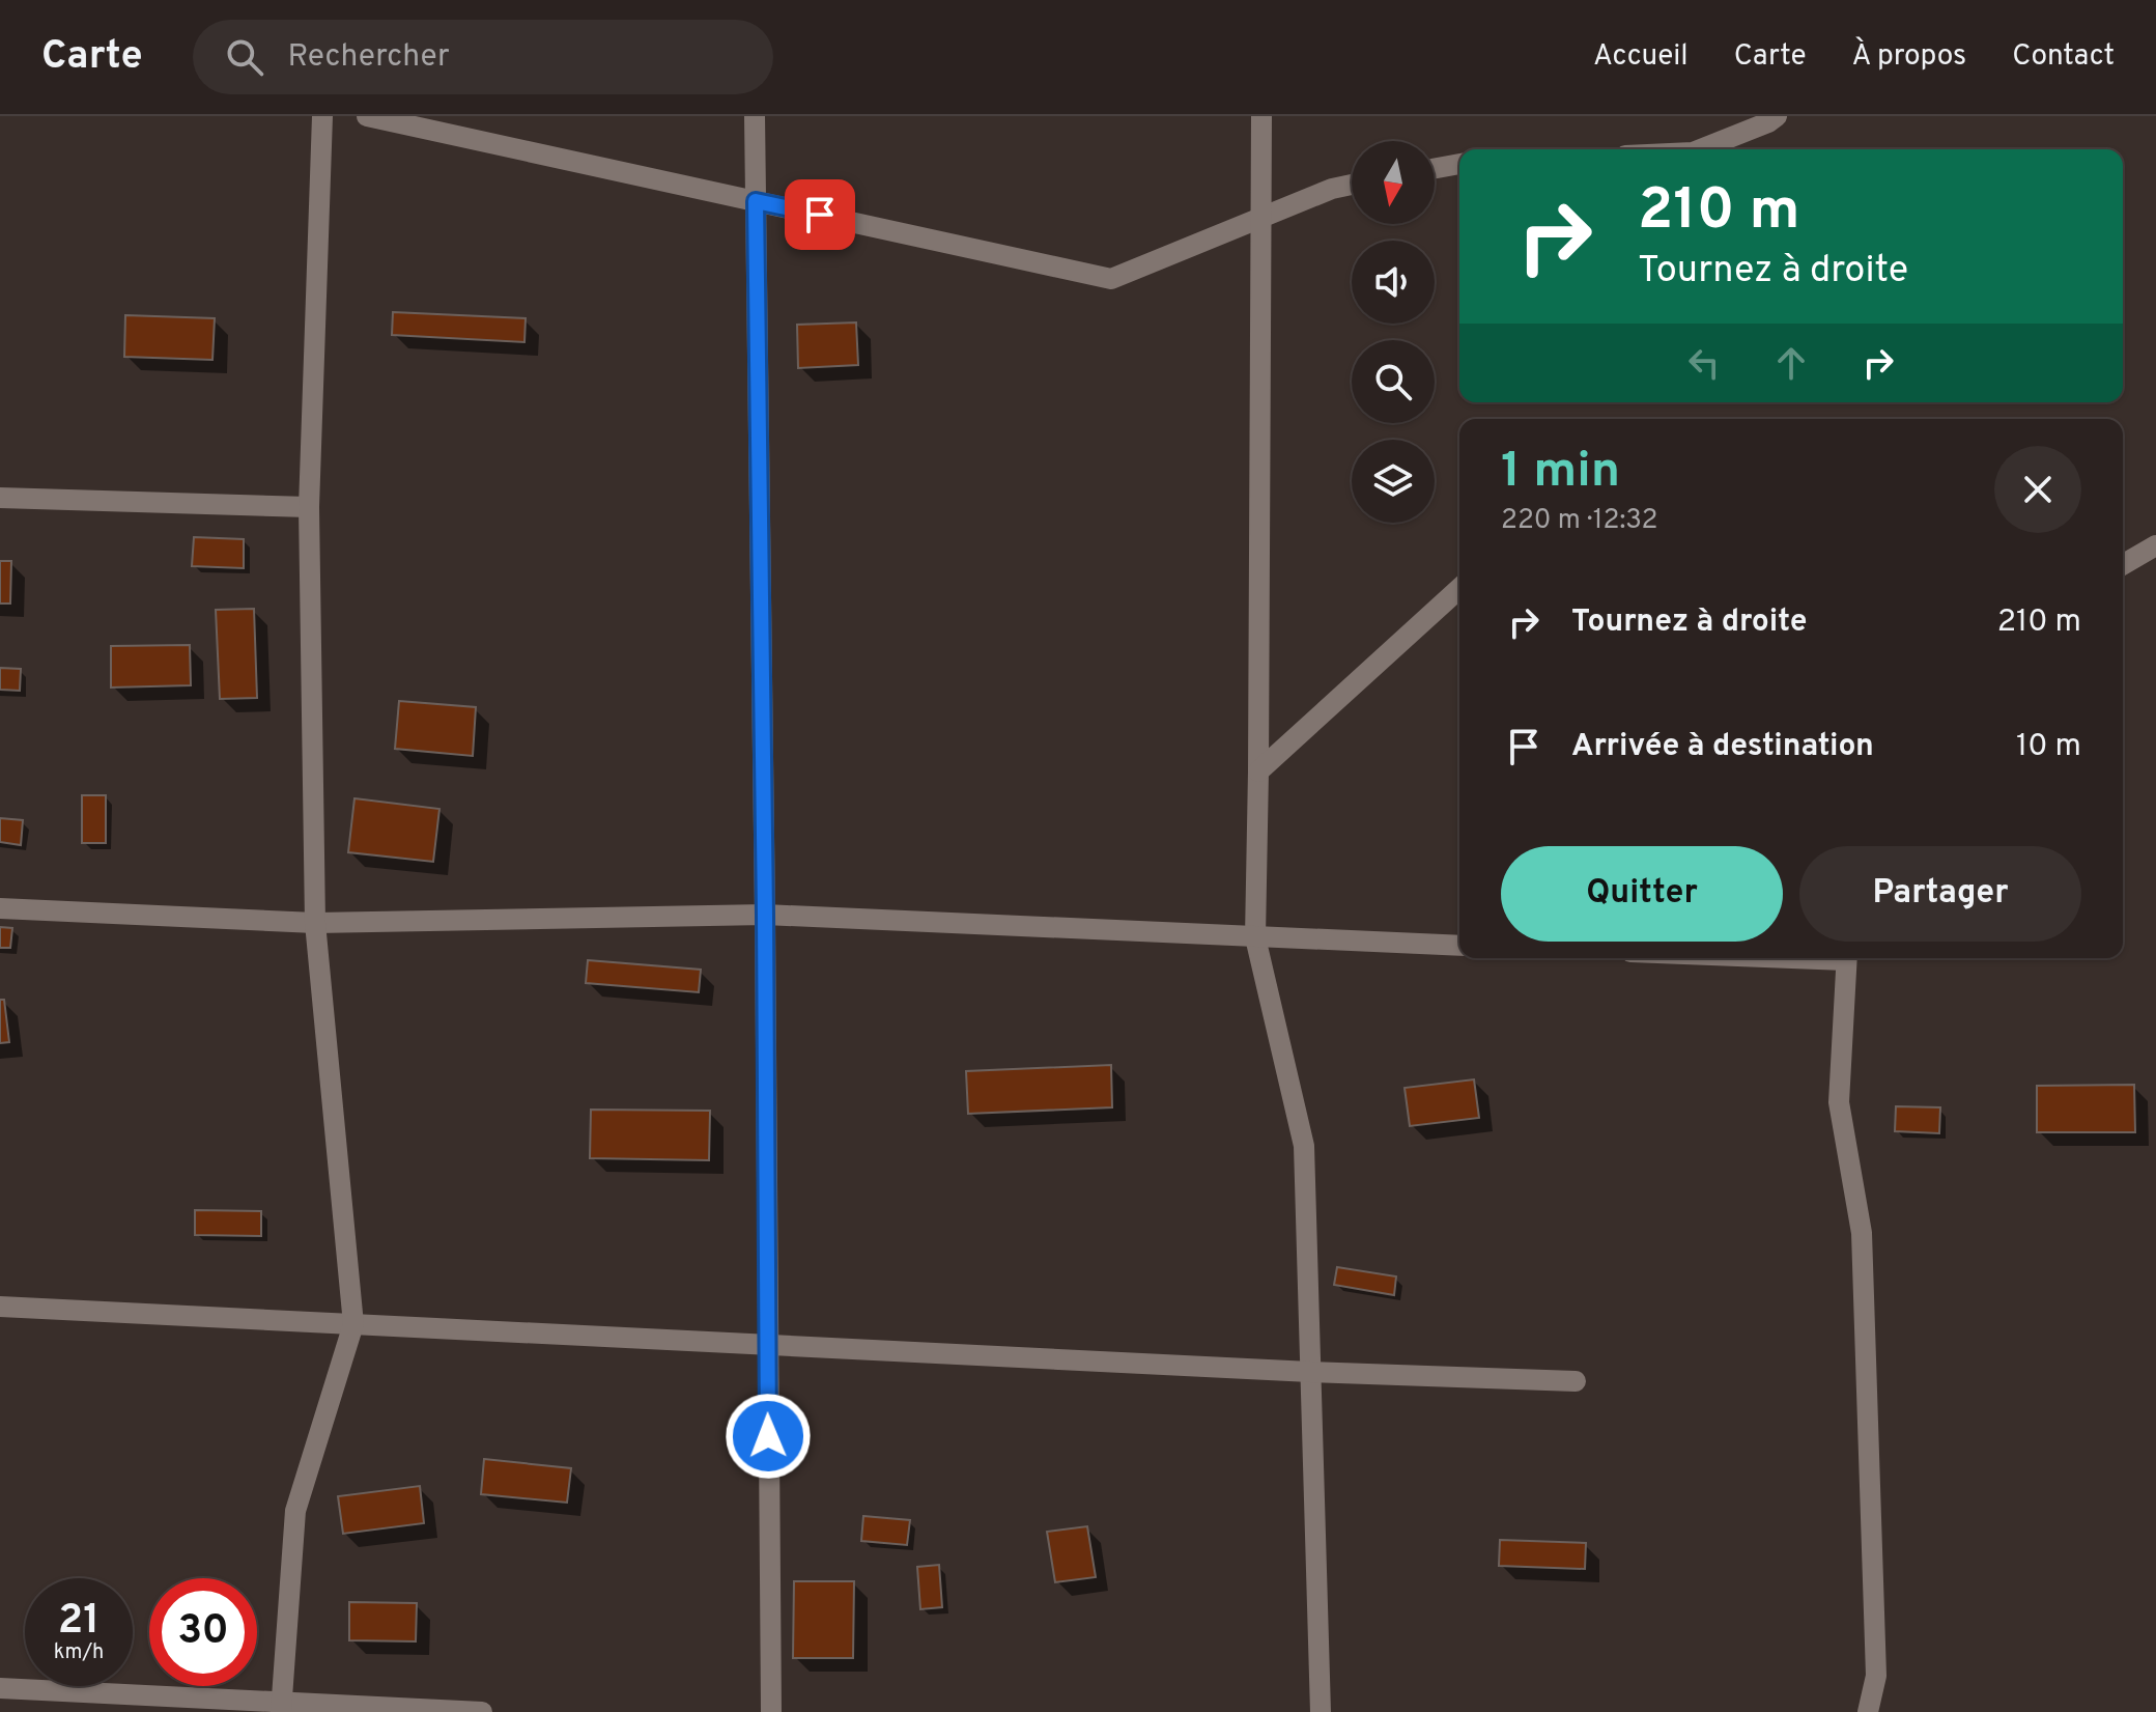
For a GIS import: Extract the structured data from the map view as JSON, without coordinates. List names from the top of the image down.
{
  "north": "bottom",
  "page": {
    "header": "Carte",
    "search": "Rechercher",
    "nav": [
      "Accueil",
      "Carte",
      "À propos",
      "Contact"
    ],
    "turn": ["210 m", "Tournez à droite"],
    "heading": ["1 min", "220 m · 12:32"],
    "list": [
      {
        "name": "Tournez à droite",
        "value": "210 m"
      },
      {
        "name": "Arrivée à destination",
        "value": "10 m"
      }
    ],
    "buttons": ["Quitter", "Partager"],
    "speed": "21 km/h",
    "limit": "30"
  }
}
